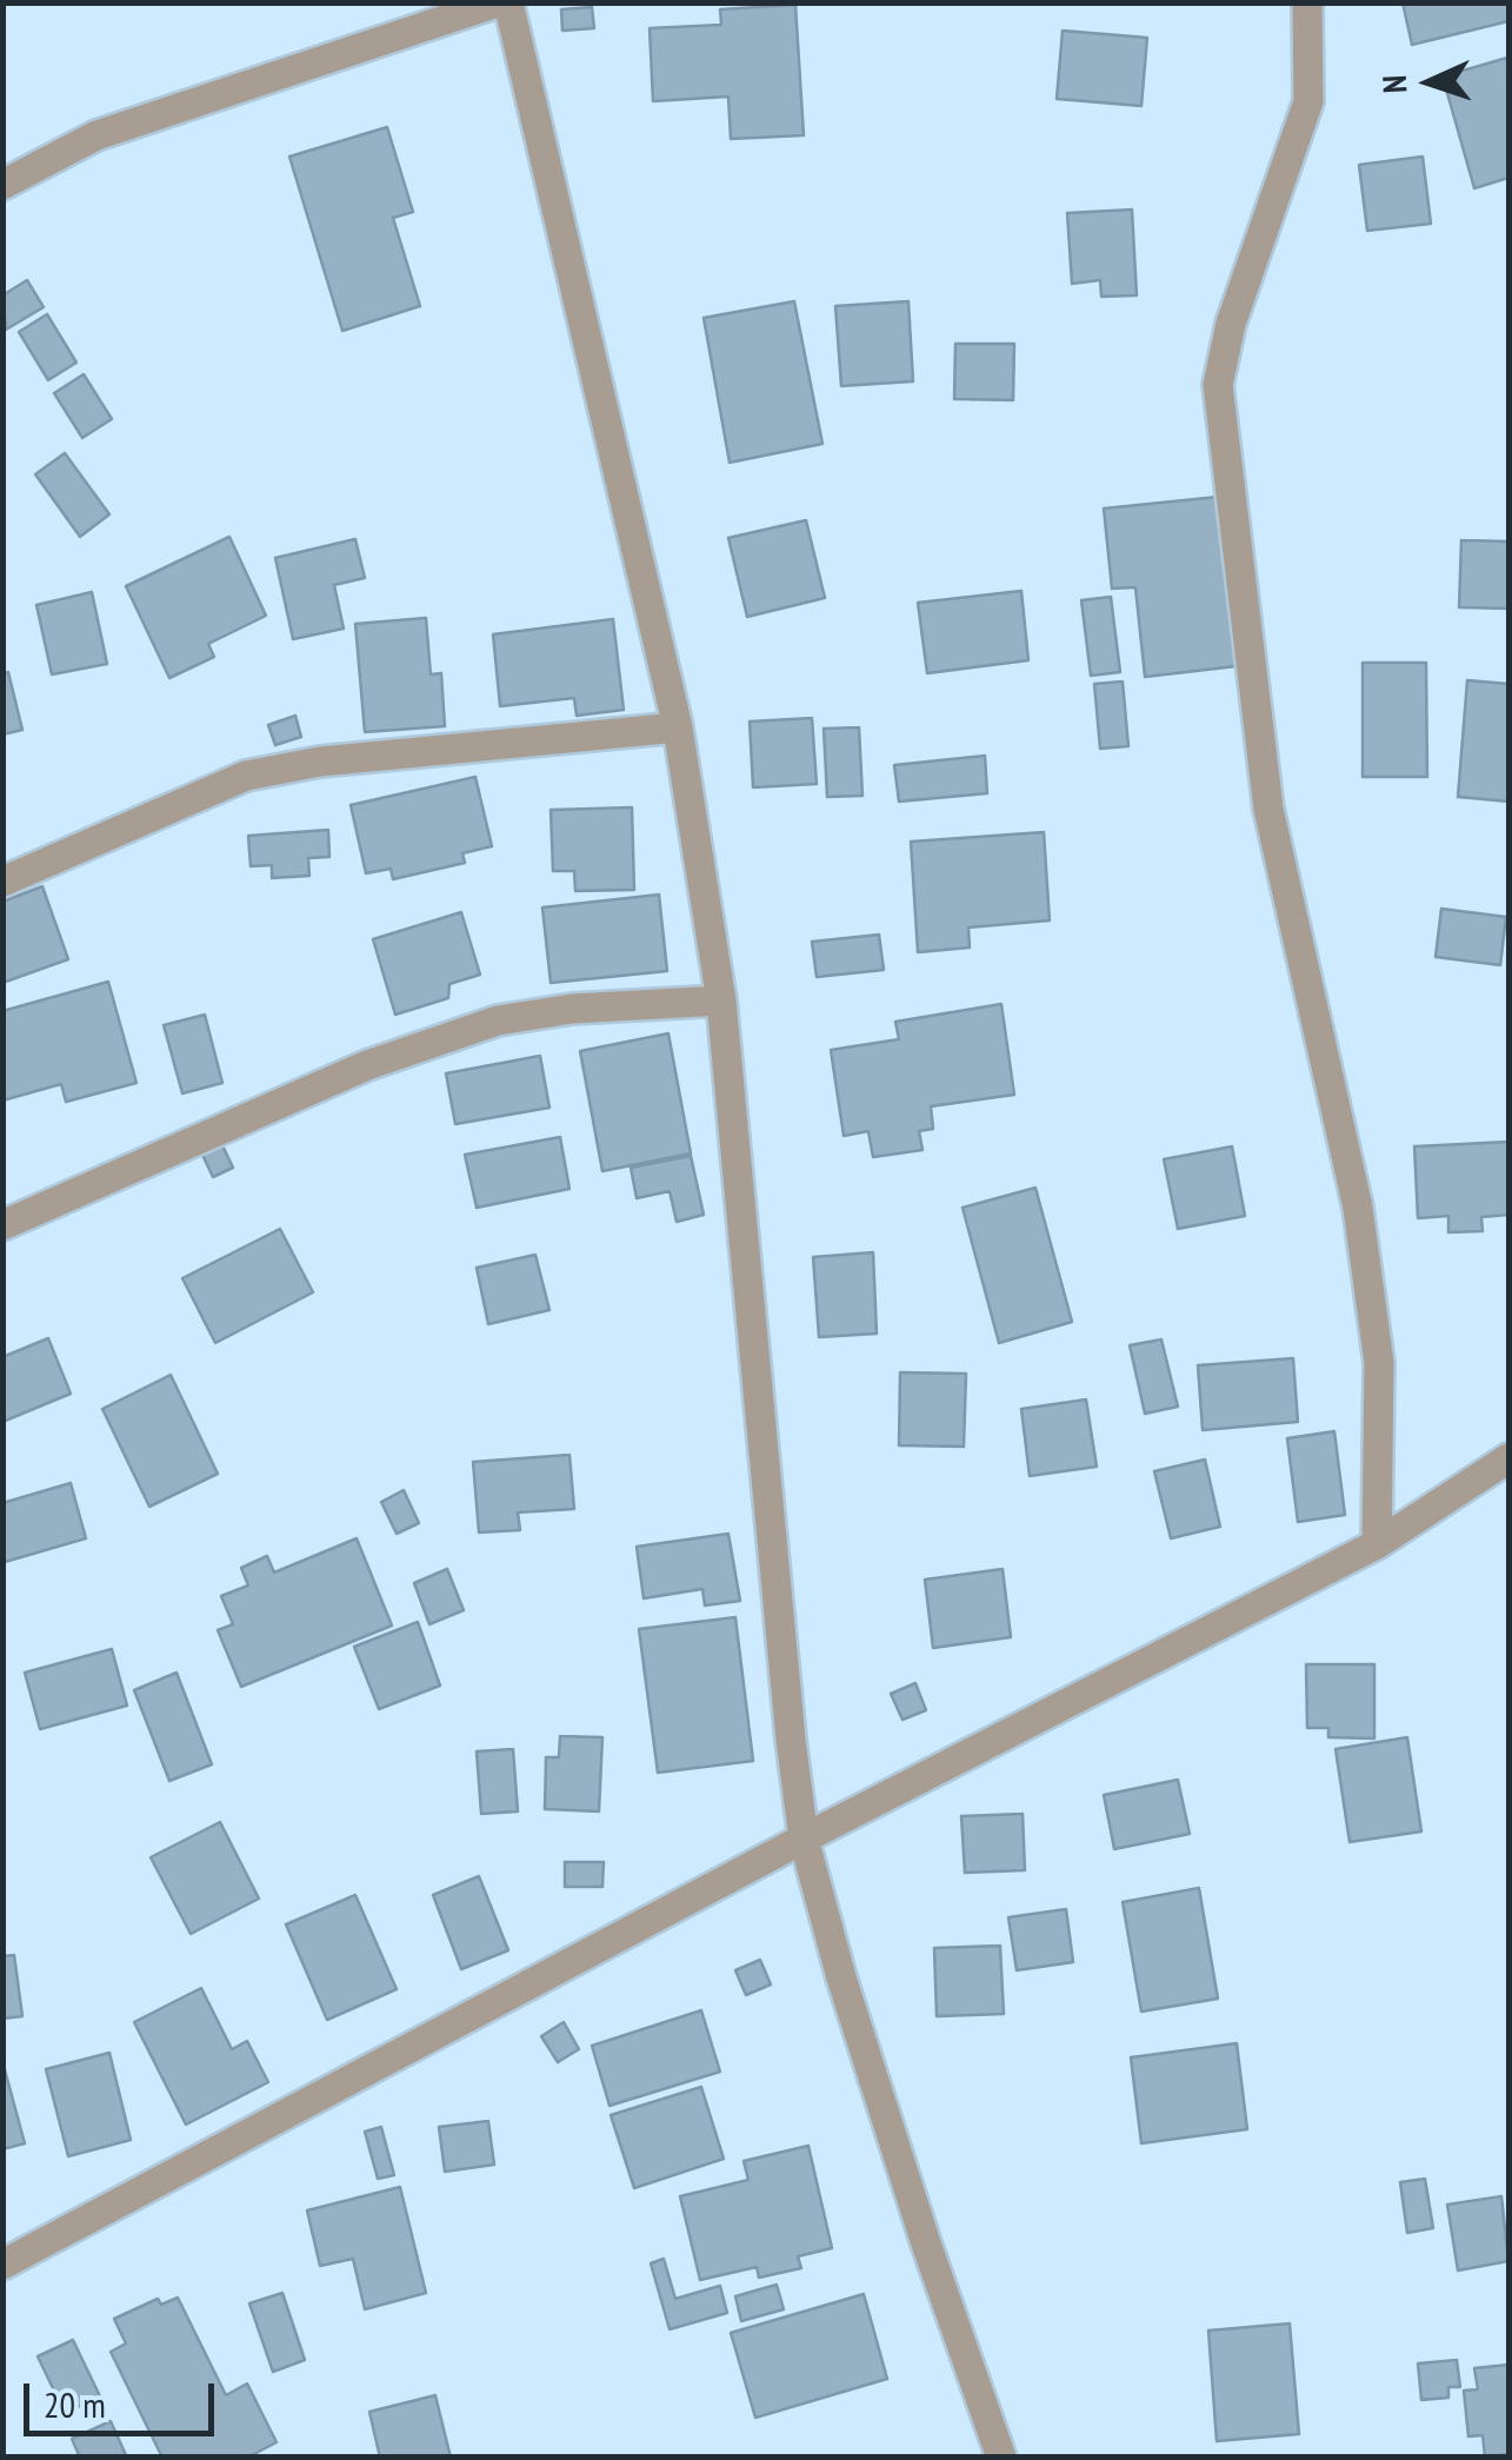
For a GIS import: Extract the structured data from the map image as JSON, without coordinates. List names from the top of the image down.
{
  "scale_bar": "20 m",
  "north": "left"
}
